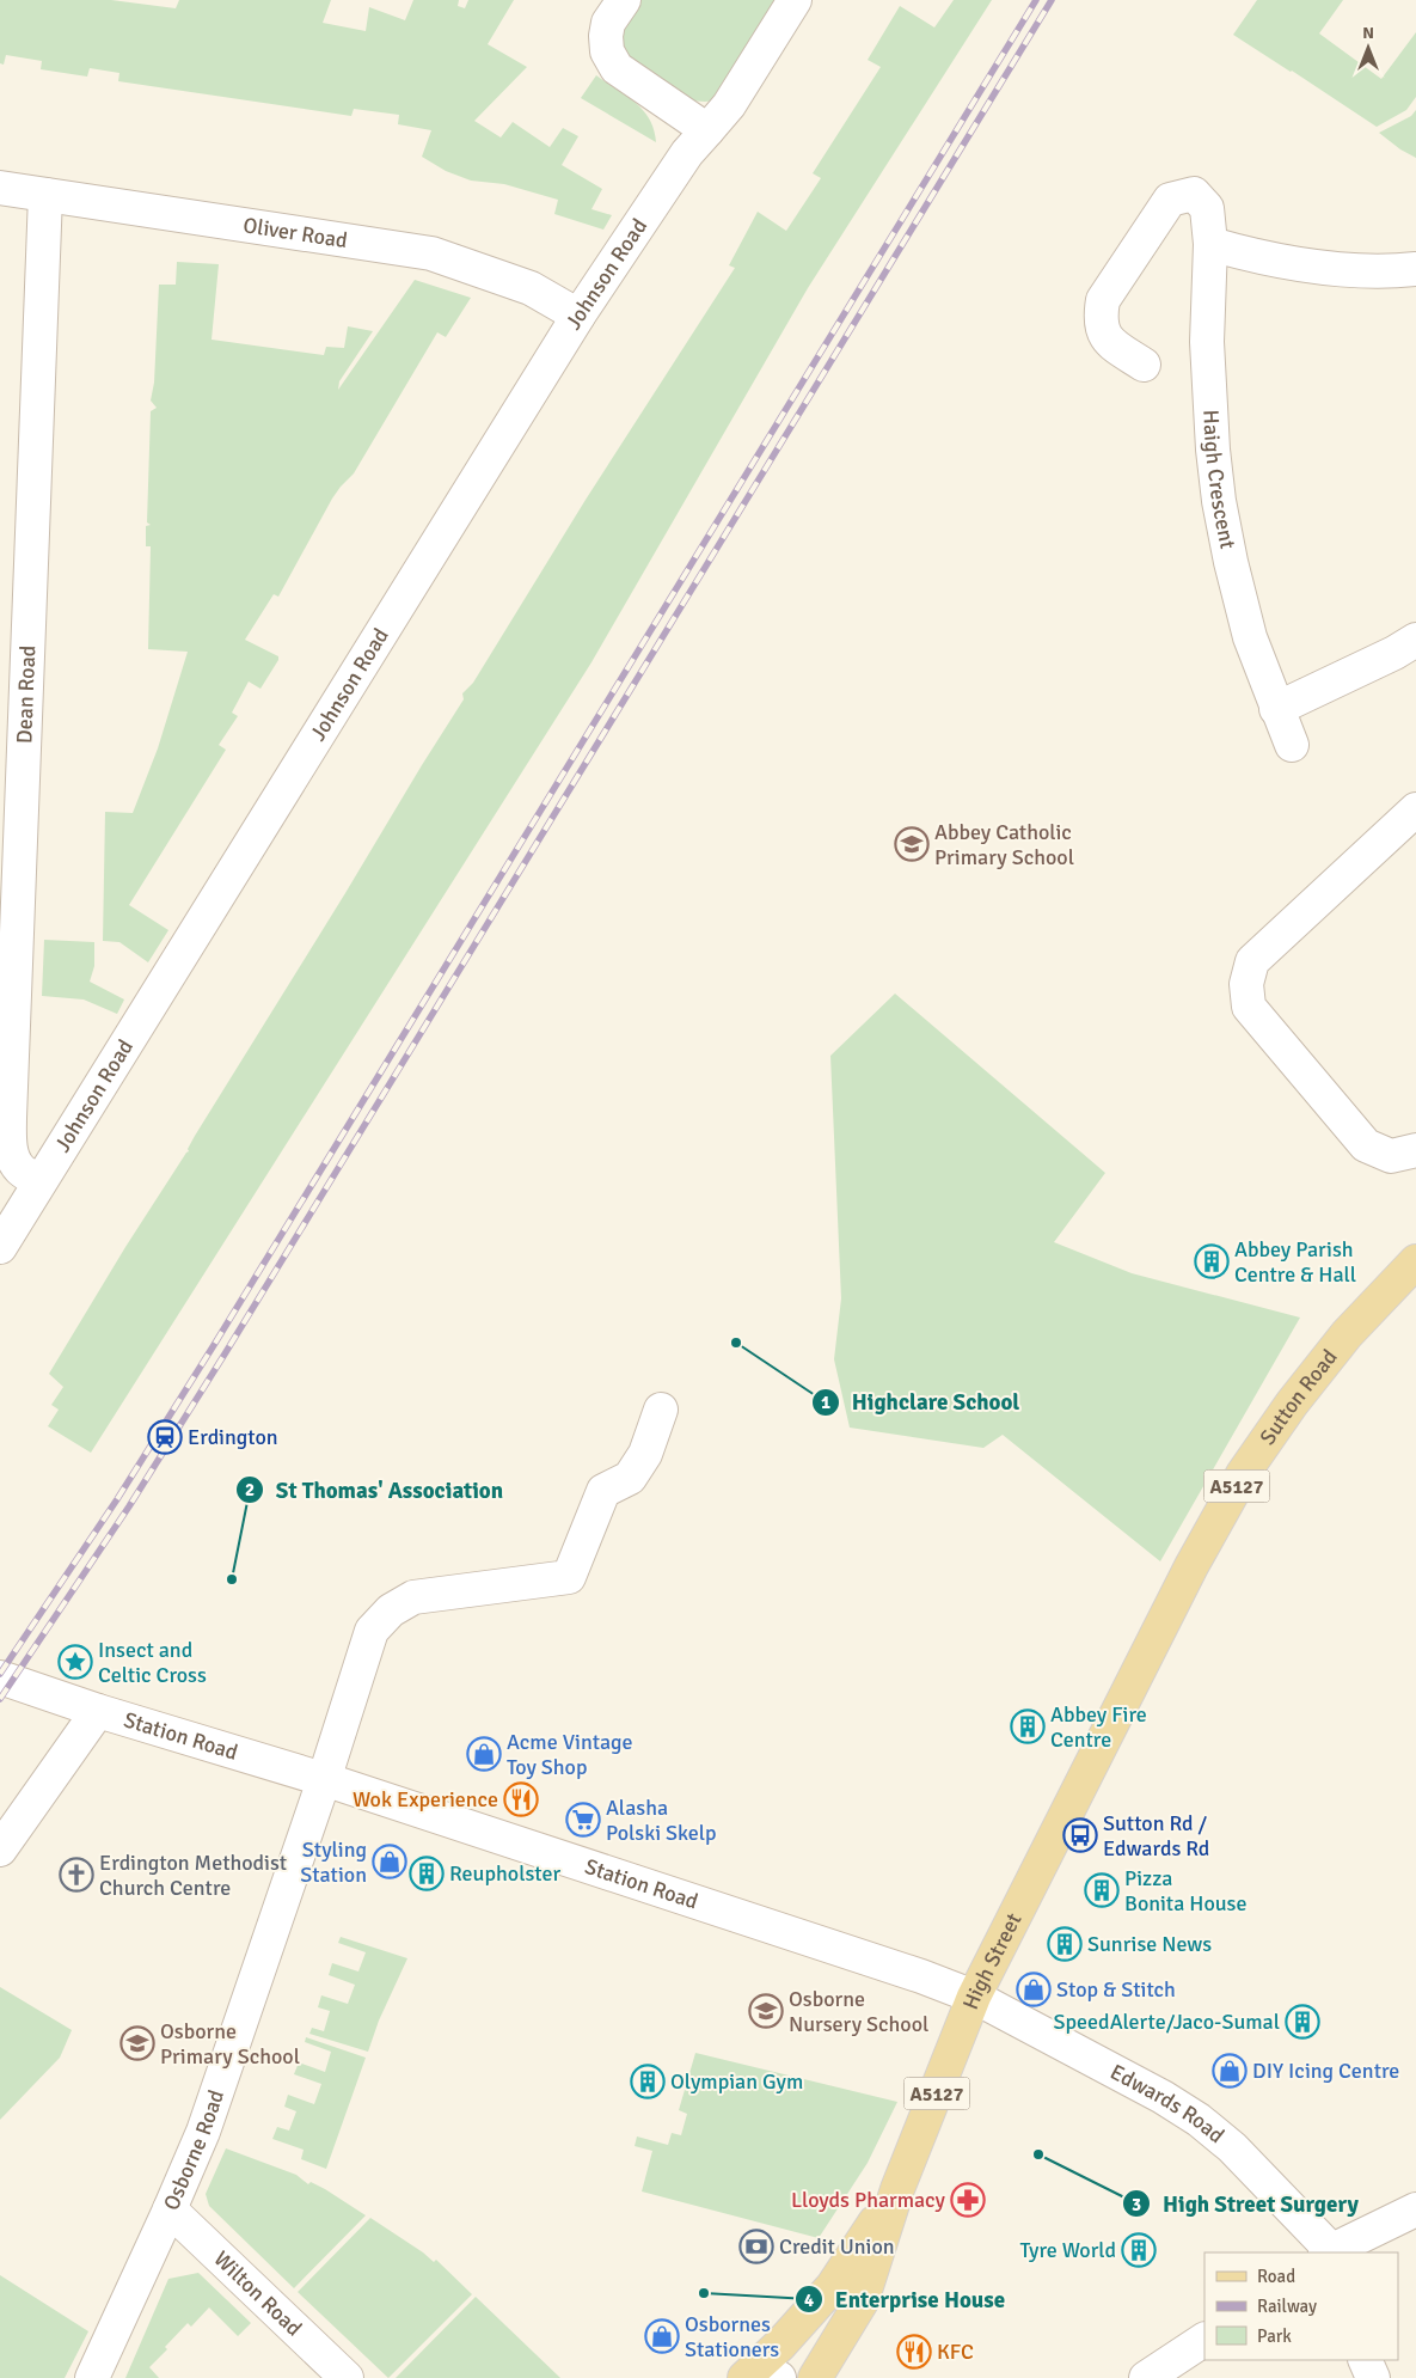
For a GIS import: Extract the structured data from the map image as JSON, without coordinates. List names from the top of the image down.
{
  "streets": {
    "main road": ["Sutton Road", "A5127", "High Street"],
    "street": [
      "Oliver Road",
      "Johnson Road",
      "Haigh Crescent",
      "Dean Road",
      "Station Road",
      "Edwards Road",
      "Osborne Road",
      "Wilton Road"
    ]
  },
  "crossings": [
    ["Oliver Road", "Johnson Road"],
    ["Oliver Road", "Dean Road"],
    ["Johnson Road", "Dean Road"],
    ["Sutton Road", "High Street"],
    ["A5127", "High Street"],
    ["Station Road", "High Street"],
    ["Station Road", "Edwards Road"],
    ["Station Road", "Osborne Road"],
    ["High Street", "Edwards Road"],
    ["Osborne Road", "Wilton Road"]
  ],
  "places": {
    "school or university": ["Abbey Catholic Primary School", "Osborne Nursery School", "Osborne Primary School"],
    "building": [
      "Abbey Parish Centre & Hall",
      "Abbey Fire Centre",
      "Reupholster",
      "Pizza Bonita House",
      "Sunrise News",
      "SpeedAlerte/Jaco-Sumal",
      "Olympian Gym",
      "Tyre World"
    ],
    "other": [
      "Highclare School",
      "St Thomas' Association",
      "High Street Surgery",
      "Enterprise House"
    ],
    "station": ["Erdington"],
    "place": ["Insect and Celtic Cross"],
    "shop": [
      "Acme Vintage Toy Shop",
      "Styling Station",
      "Stop & Stitch",
      "DIY Icing Centre",
      "Osbornes Stationers"
    ],
    "restaurant": ["Wok Experience", "KFC"],
    "supermarket": ["Alasha Polski Skelp"],
    "bus stop": ["Sutton Rd / Edwards Rd"],
    "church": ["Erdington Methodist Church Centre"],
    "pharmacy": ["Lloyds Pharmacy"],
    "bank": ["Credit Union"]
  },
  "legend": ["Road", "Railway", "Park"],
  "north": "top"
}
